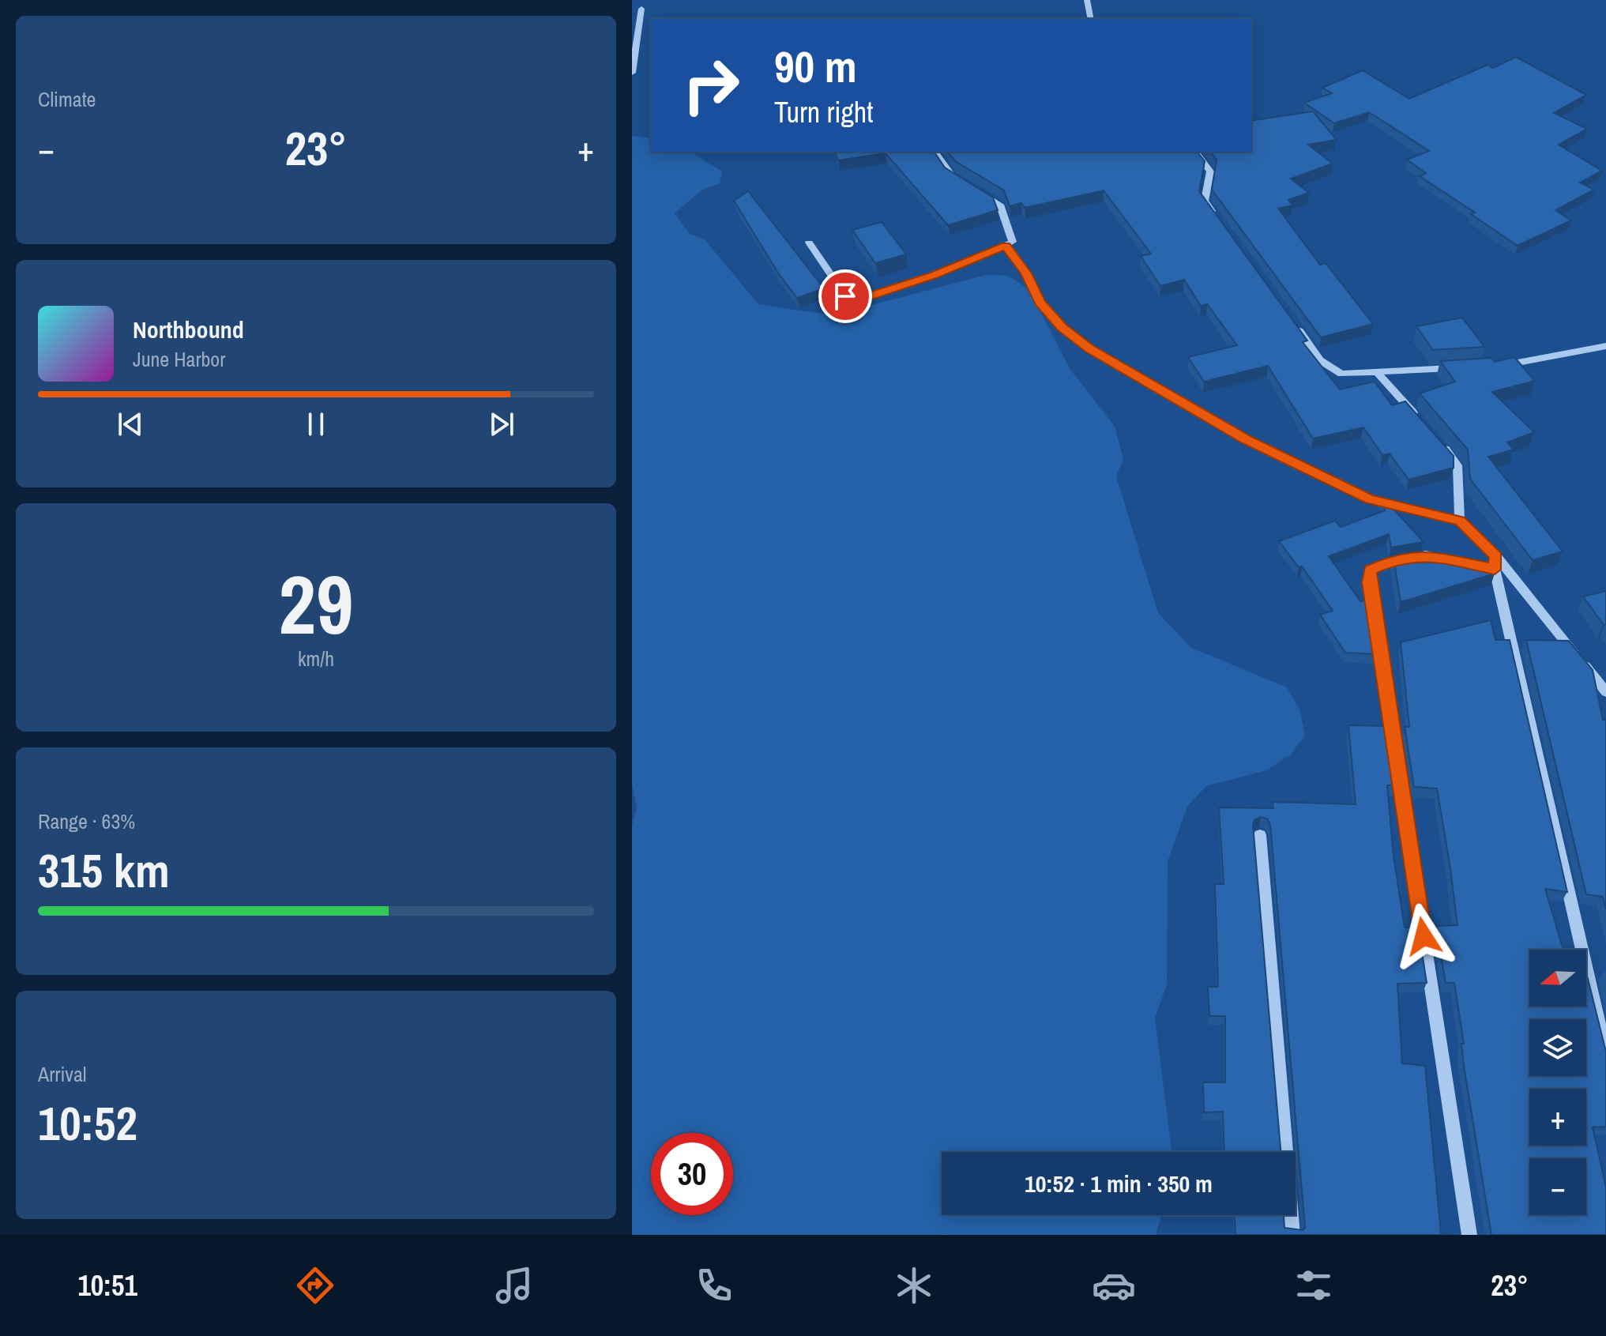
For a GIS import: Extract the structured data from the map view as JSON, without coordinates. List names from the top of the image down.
{
  "north": "left",
  "page": {
    "tile": [
      "Climate",
      ["29", "km/h"],
      ["Range · 63%", "315 km"],
      ["Arrival", "10:52"]
    ],
    "turn": ["90 m", "Turn right"],
    "heat": ["−", "23°", "+"],
    "song": ["Northbound", "June Harbor"],
    "map_buttons": ["+", "−"],
    "limit": "30",
    "trip": "10:52 · 1 min · 350 m",
    "tabs": ["10:51", "23°"]
  }
}
